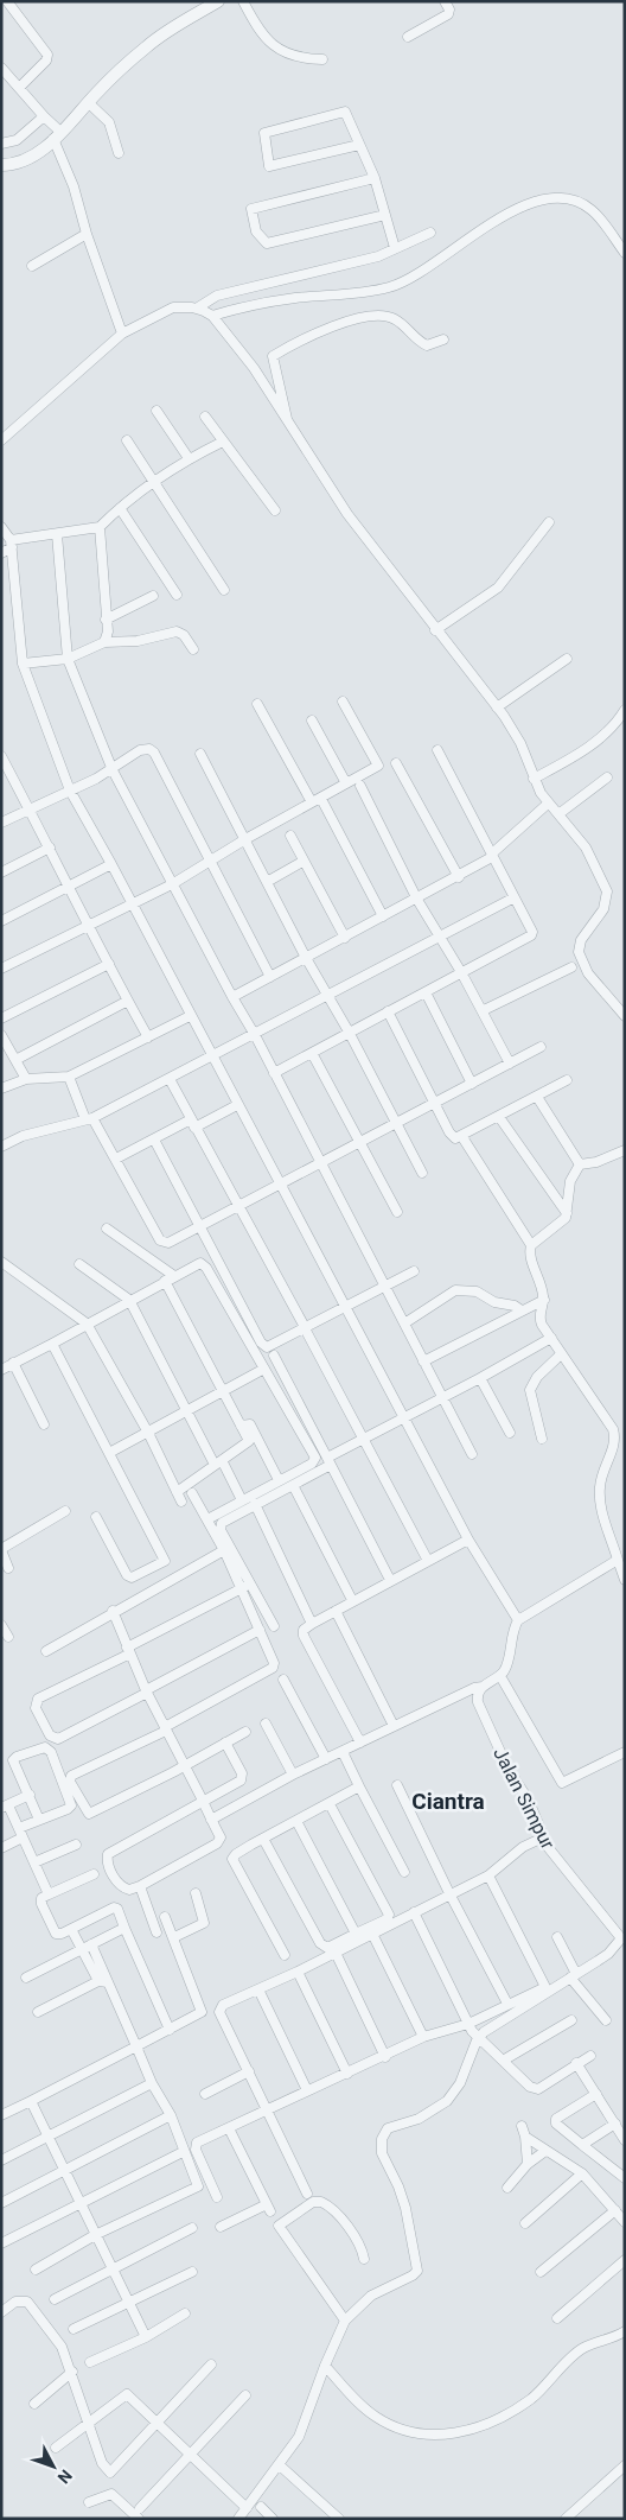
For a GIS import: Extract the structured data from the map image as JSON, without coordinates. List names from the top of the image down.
{
  "streets": {
    "street": ["Jalan Simpur"]
  },
  "districts": ["Ciantra"],
  "north": "bottom right"
}
